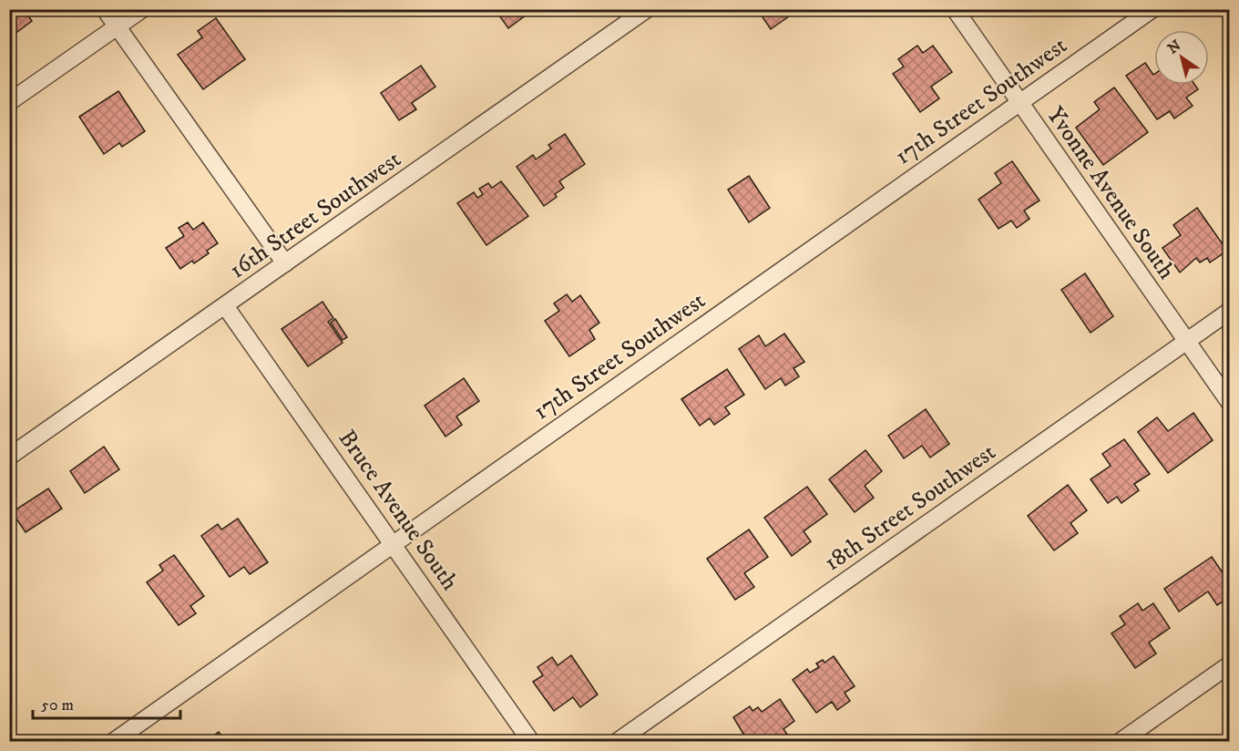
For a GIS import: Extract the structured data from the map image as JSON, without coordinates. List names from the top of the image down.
{
  "streets": {
    "street": [
      "17th Street Southwest",
      "Yvonne Avenue South",
      "16th Street Southwest",
      "18th Street Southwest",
      "Bruce Avenue South"
    ]
  },
  "crossings": [
    ["17th Street Southwest", "Yvonne Avenue South"],
    ["17th Street Southwest", "Bruce Avenue South"],
    ["Yvonne Avenue South", "18th Street Southwest"],
    ["16th Street Southwest", "Bruce Avenue South"]
  ],
  "scale_bar": "50 m",
  "north": "top left"
}
